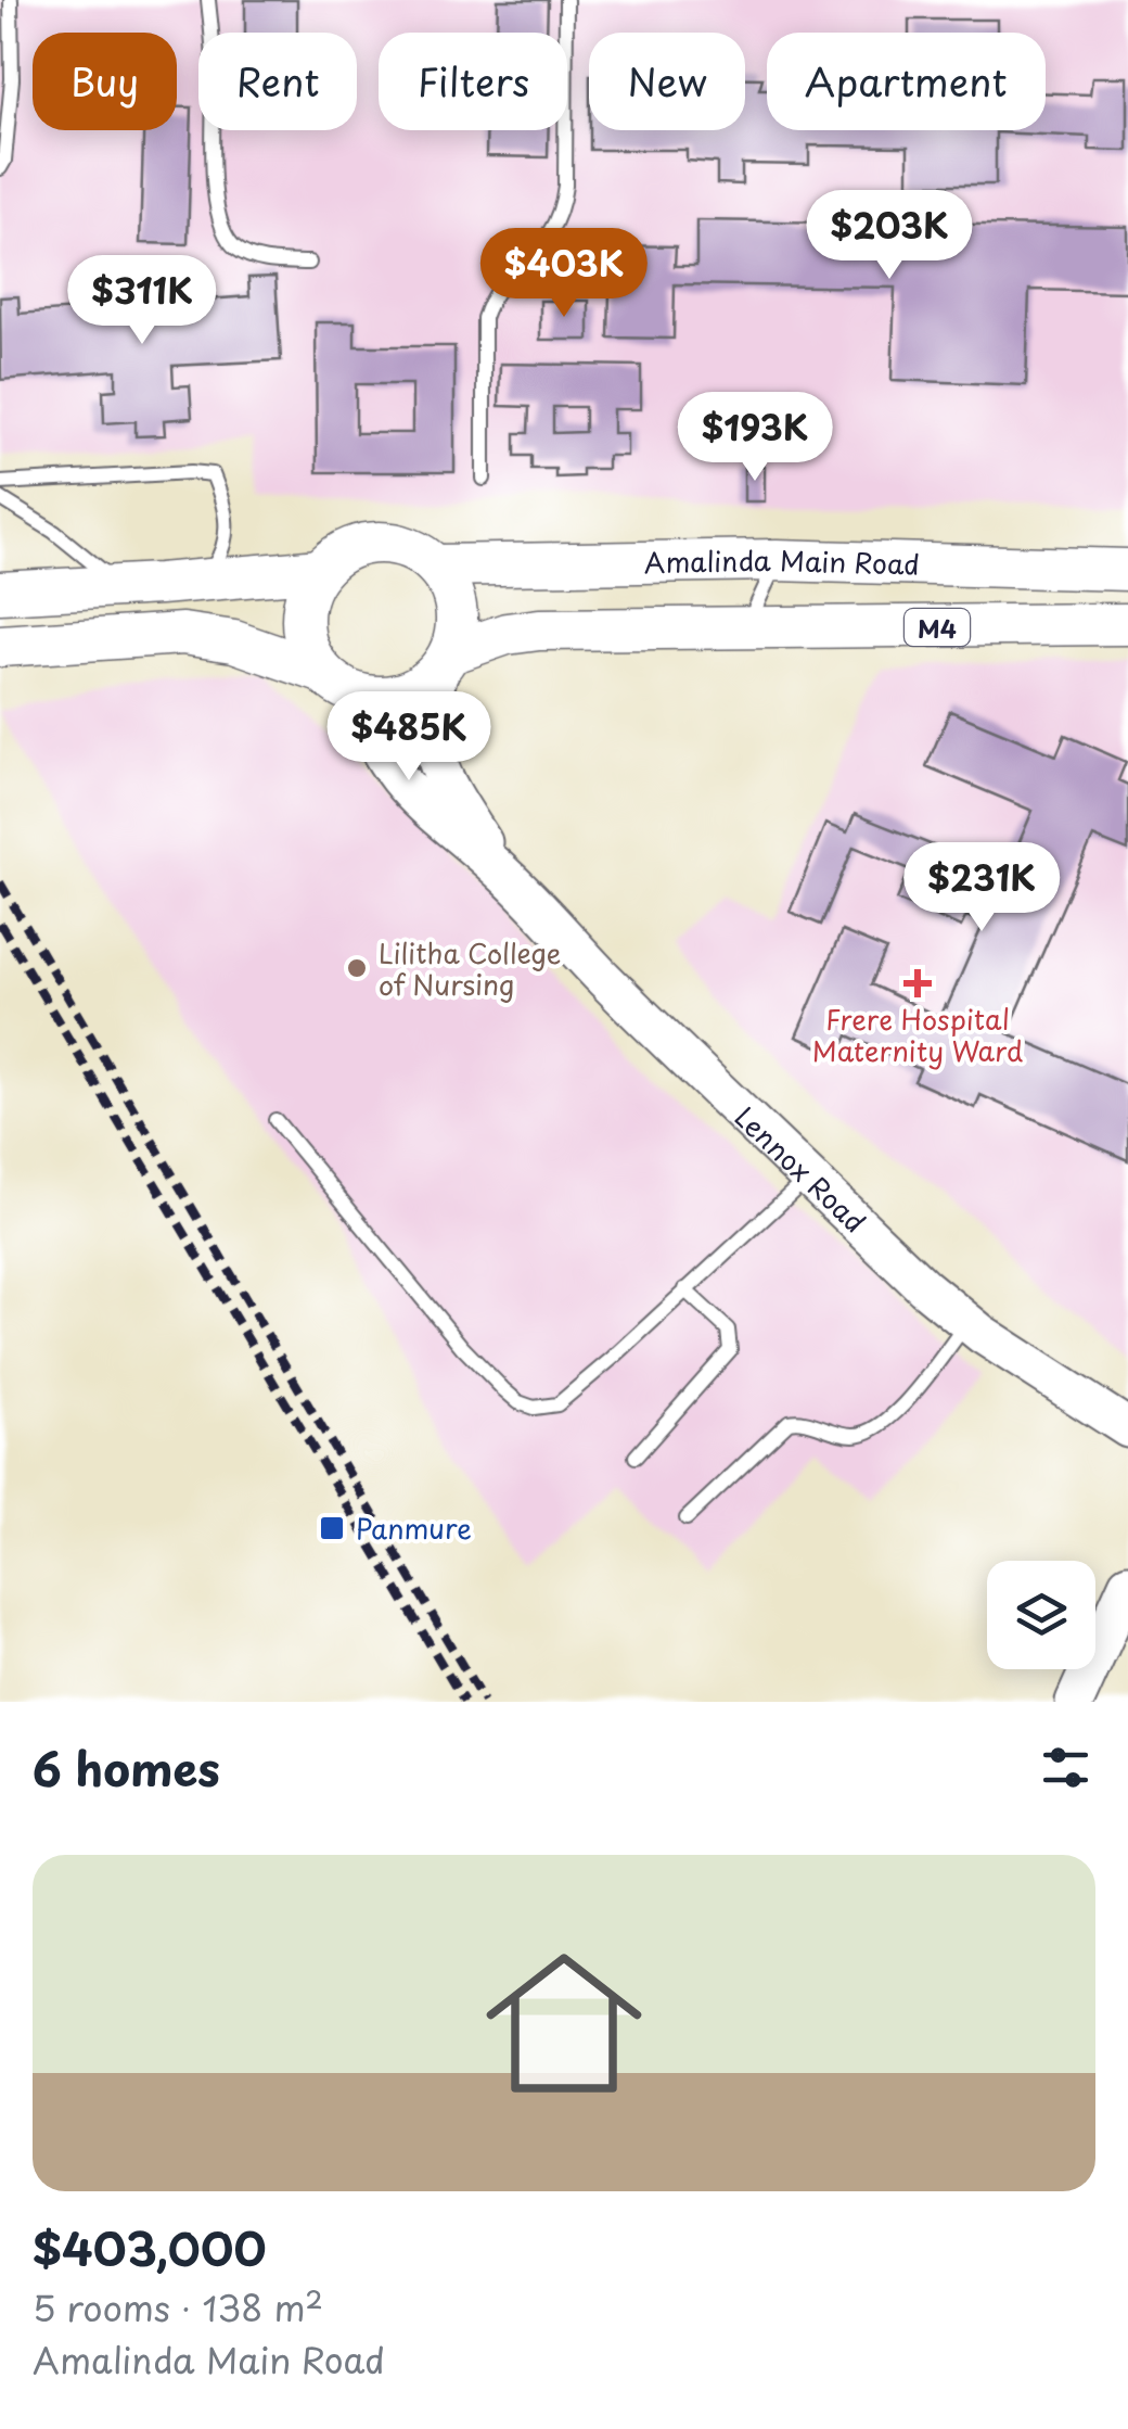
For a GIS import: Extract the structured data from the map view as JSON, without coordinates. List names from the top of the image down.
{
  "streets": {
    "main road": ["Amalinda Main Road", "M4"],
    "street": ["Lennox Road"]
  },
  "crossings": [
    ["Amalinda Main Road", "M4"],
    ["Amalinda Main Road", "Lennox Road"],
    ["M4", "Lennox Road"]
  ],
  "places": {
    "other": ["Lilitha College of Nursing"],
    "health": ["Frere Hospital Maternity Ward"],
    "transit": ["Panmure"]
  },
  "page": {
    "chip": [
      "Buy",
      "Rent",
      "Filters",
      "New",
      "Apartment"
    ],
    "price": [
      "$203K",
      "$403K",
      "$311K",
      "$193K",
      "$485K",
      "$231K"
    ],
    "heading": "6 homes",
    "list": [
      {
        "name": "$403,000",
        "note": "5 rooms · 138 m² · Amalinda Main Road"
      }
    ]
  }
}
